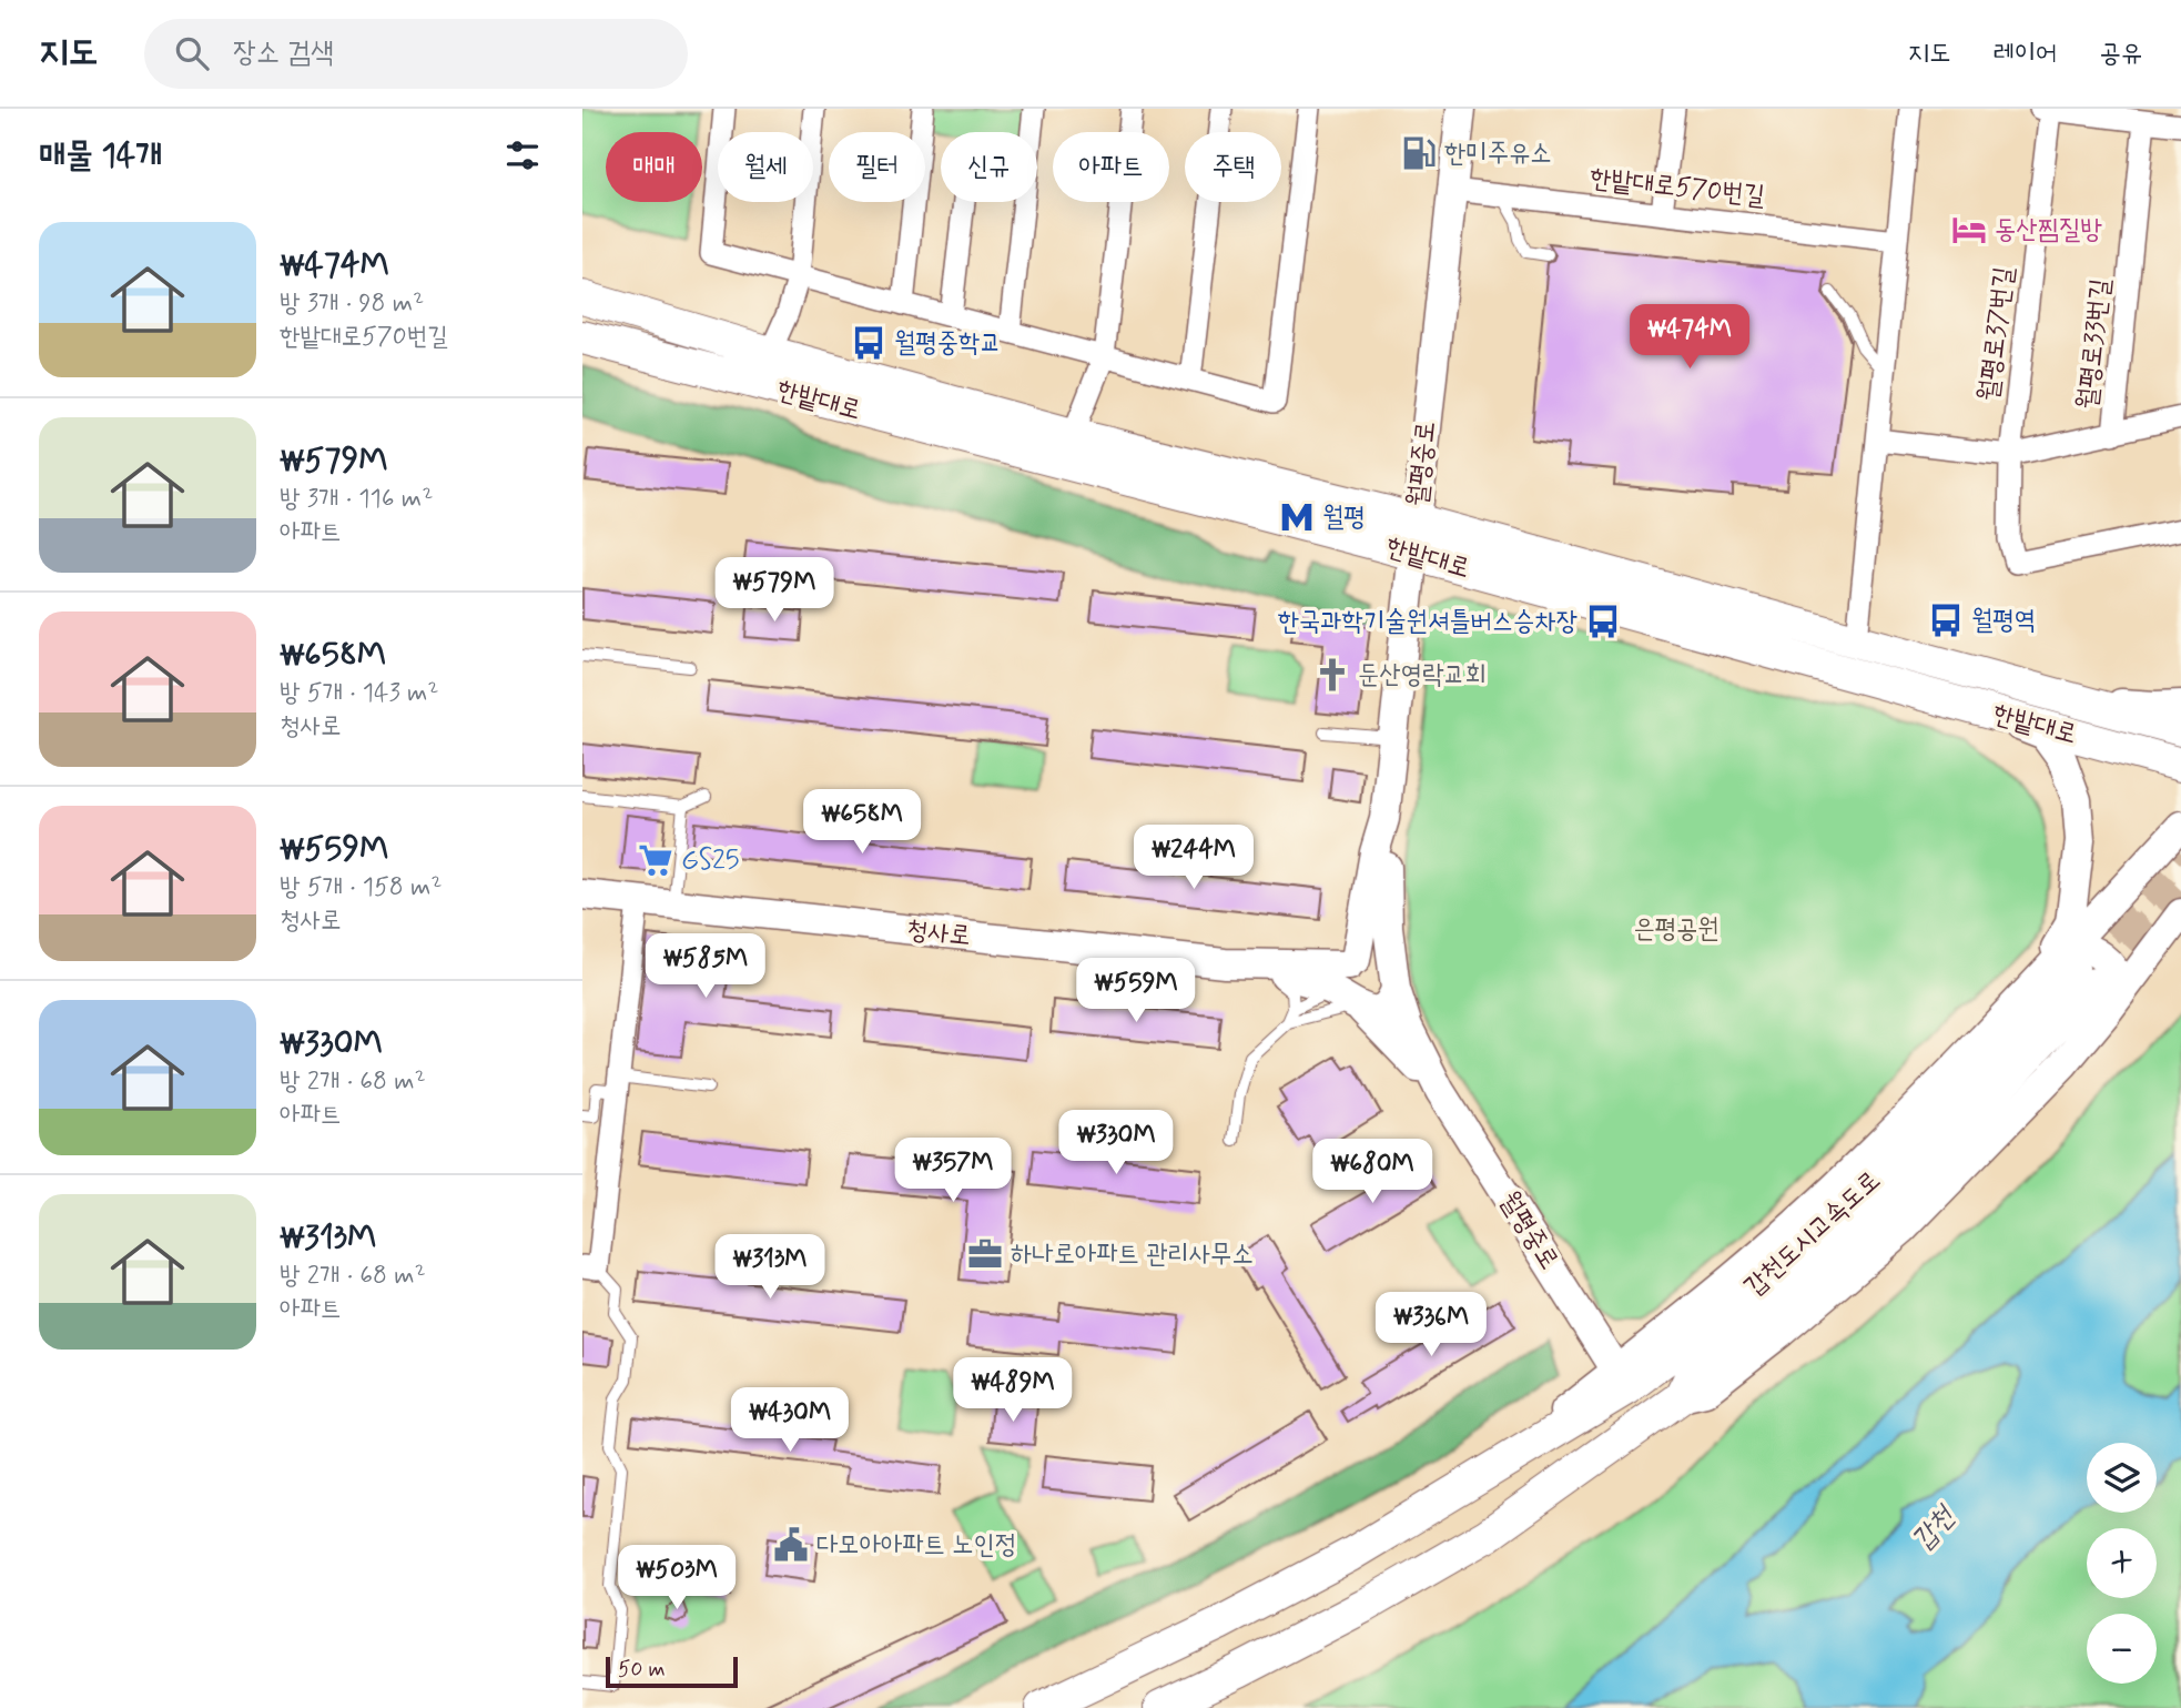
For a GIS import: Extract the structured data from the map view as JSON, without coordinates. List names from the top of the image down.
{
  "streets": {
    "main road": ["한밭대로", "갑천도시고속도로"],
    "street": [
      "한밭대로570번길",
      "월평로37번길",
      "월평로33번길",
      "월평중로",
      "청사로"
    ]
  },
  "crossings": [
    ["한밭대로570번길", "월평중로"],
    ["한밭대로", "월평중로"]
  ],
  "water": ["갑천"],
  "parks": ["은평공원"],
  "places": {
    "fuel station": ["한미주유소"],
    "hotel": ["동산찜질방"],
    "bus stop": ["월평중학교", "월평역", "한국과학기술원셔틀버스승차장"],
    "metro station": ["월평"],
    "church": ["둔산영락교회"],
    "supermarket": ["GS25"],
    "office": ["하나로아파트 관리사무소"],
    "public building": ["다모아아파트 노인정"]
  },
  "scale_bar": "50 m",
  "page": {
    "header": "지도",
    "search": "장소 검색",
    "nav": ["지도", "레이어", "공유"],
    "heading": "매물 14개",
    "chip": [
      "매매",
      "월세",
      "필터",
      "신규",
      "아파트",
      "주택"
    ],
    "list": [
      {
        "name": "₩474M",
        "note": "방 3개 · 98 m² · 한밭대로570번길"
      },
      {
        "name": "₩579M",
        "note": "방 3개 · 116 m² · 아파트"
      },
      {
        "name": "₩658M",
        "note": "방 5개 · 143 m² · 청사로"
      },
      {
        "name": "₩559M",
        "note": "방 5개 · 158 m² · 청사로"
      },
      {
        "name": "₩330M",
        "note": "방 2개 · 68 m² · 아파트"
      },
      {
        "name": "₩313M",
        "note": "방 2개 · 68 m² · 아파트"
      }
    ],
    "price": [
      "₩474M",
      "₩579M",
      "₩658M",
      "₩244M",
      "₩585M",
      "₩559M",
      "₩330M",
      "₩357M",
      "₩680M",
      "₩313M",
      "₩336M",
      "₩489M",
      "₩430M",
      "₩503M"
    ],
    "map_buttons": ["+", "−"],
    "scale": "50 m"
  }
}
